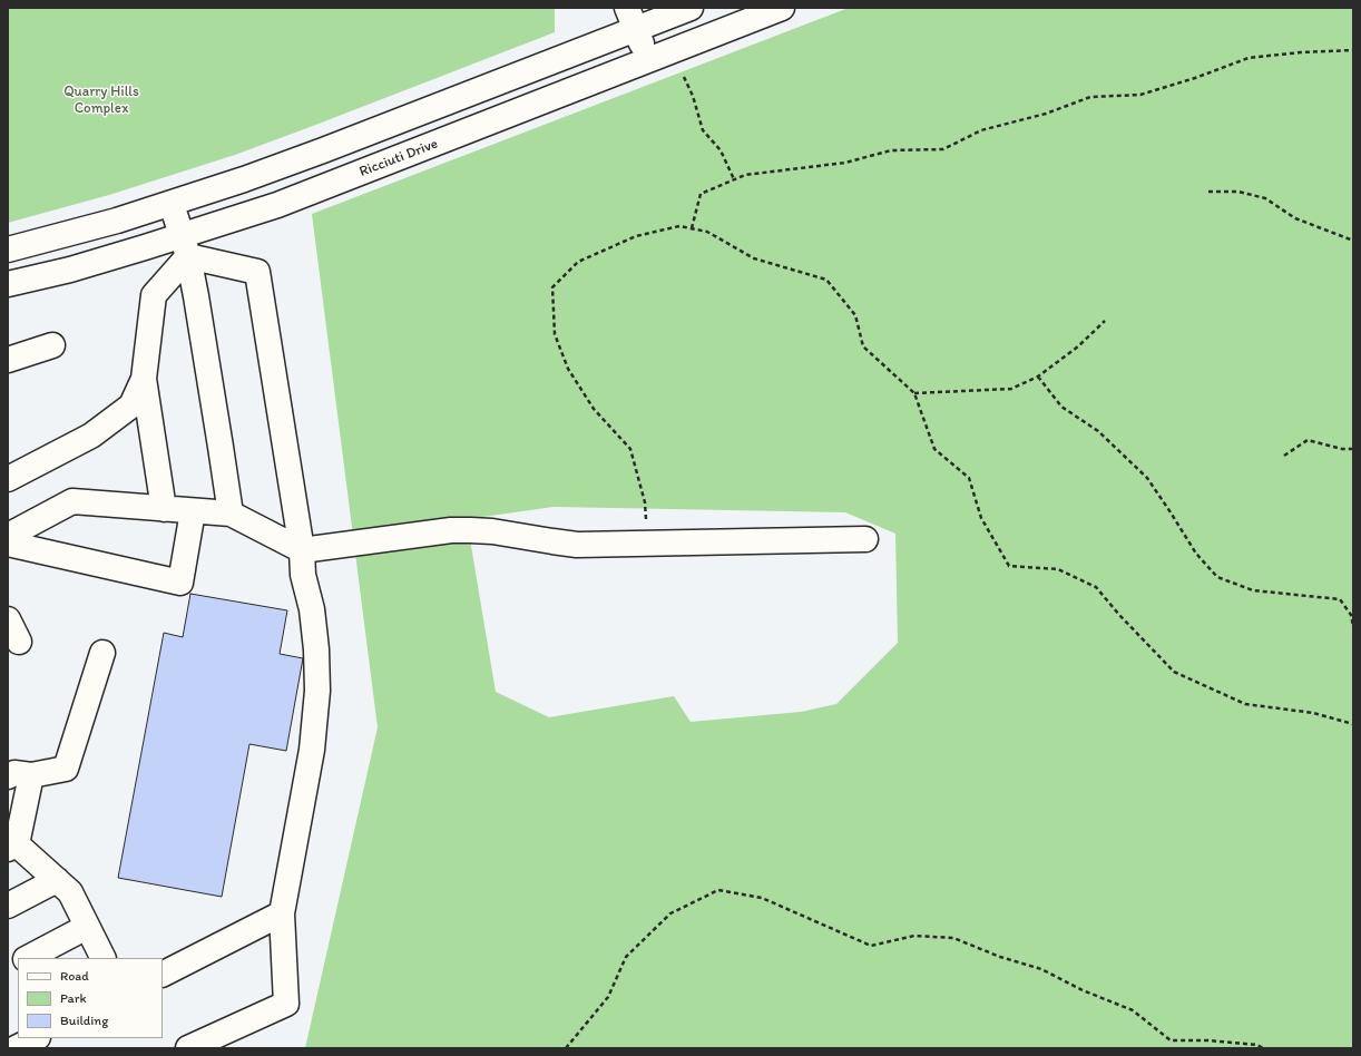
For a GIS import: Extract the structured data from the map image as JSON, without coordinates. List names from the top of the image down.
{
  "streets": {
    "street": ["Ricciuti Drive"]
  },
  "parks": ["Quarry Hills Complex"],
  "legend": ["Road", "Park", "Building"]
}
